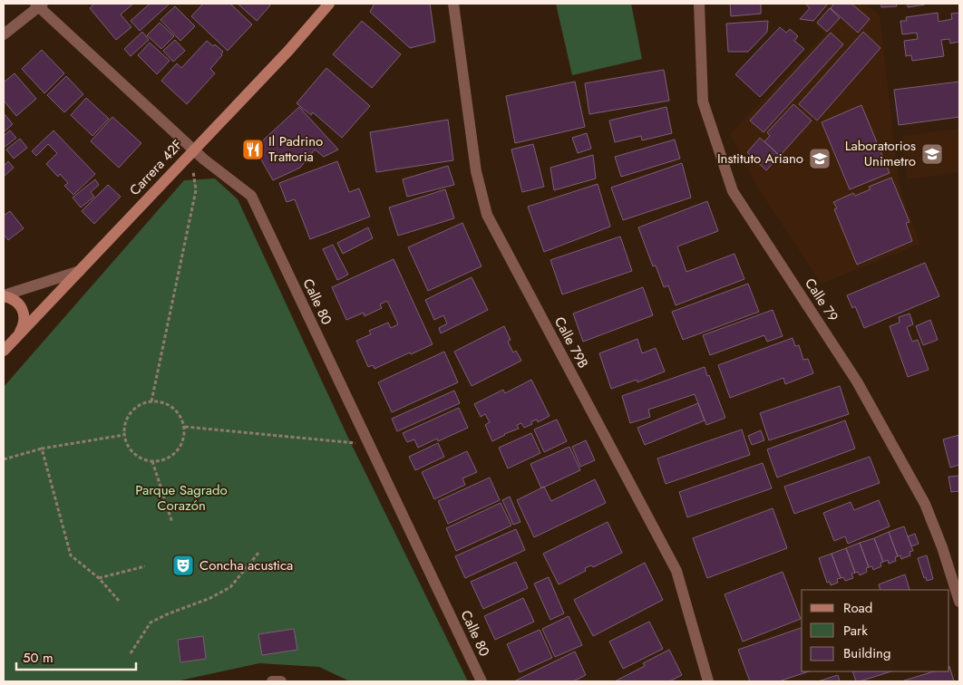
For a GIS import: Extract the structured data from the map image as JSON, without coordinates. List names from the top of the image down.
{
  "streets": {
    "main road": ["Carrera 42F"],
    "street": ["Calle 79", "Calle 80", "Calle 79B"]
  },
  "crossings": [
    ["Carrera 42F", "Calle 80"]
  ],
  "parks": ["Parque Sagrado Corazón"],
  "places": {
    "restaurant": ["Il Padrino Trattoria"],
    "school or university": ["Laboratorios Unimetro", "Instituto Ariano"],
    "theatre": ["Concha acustica"]
  },
  "legend": ["Road", "Park", "Building"],
  "scale_bar": "50 m"
}
